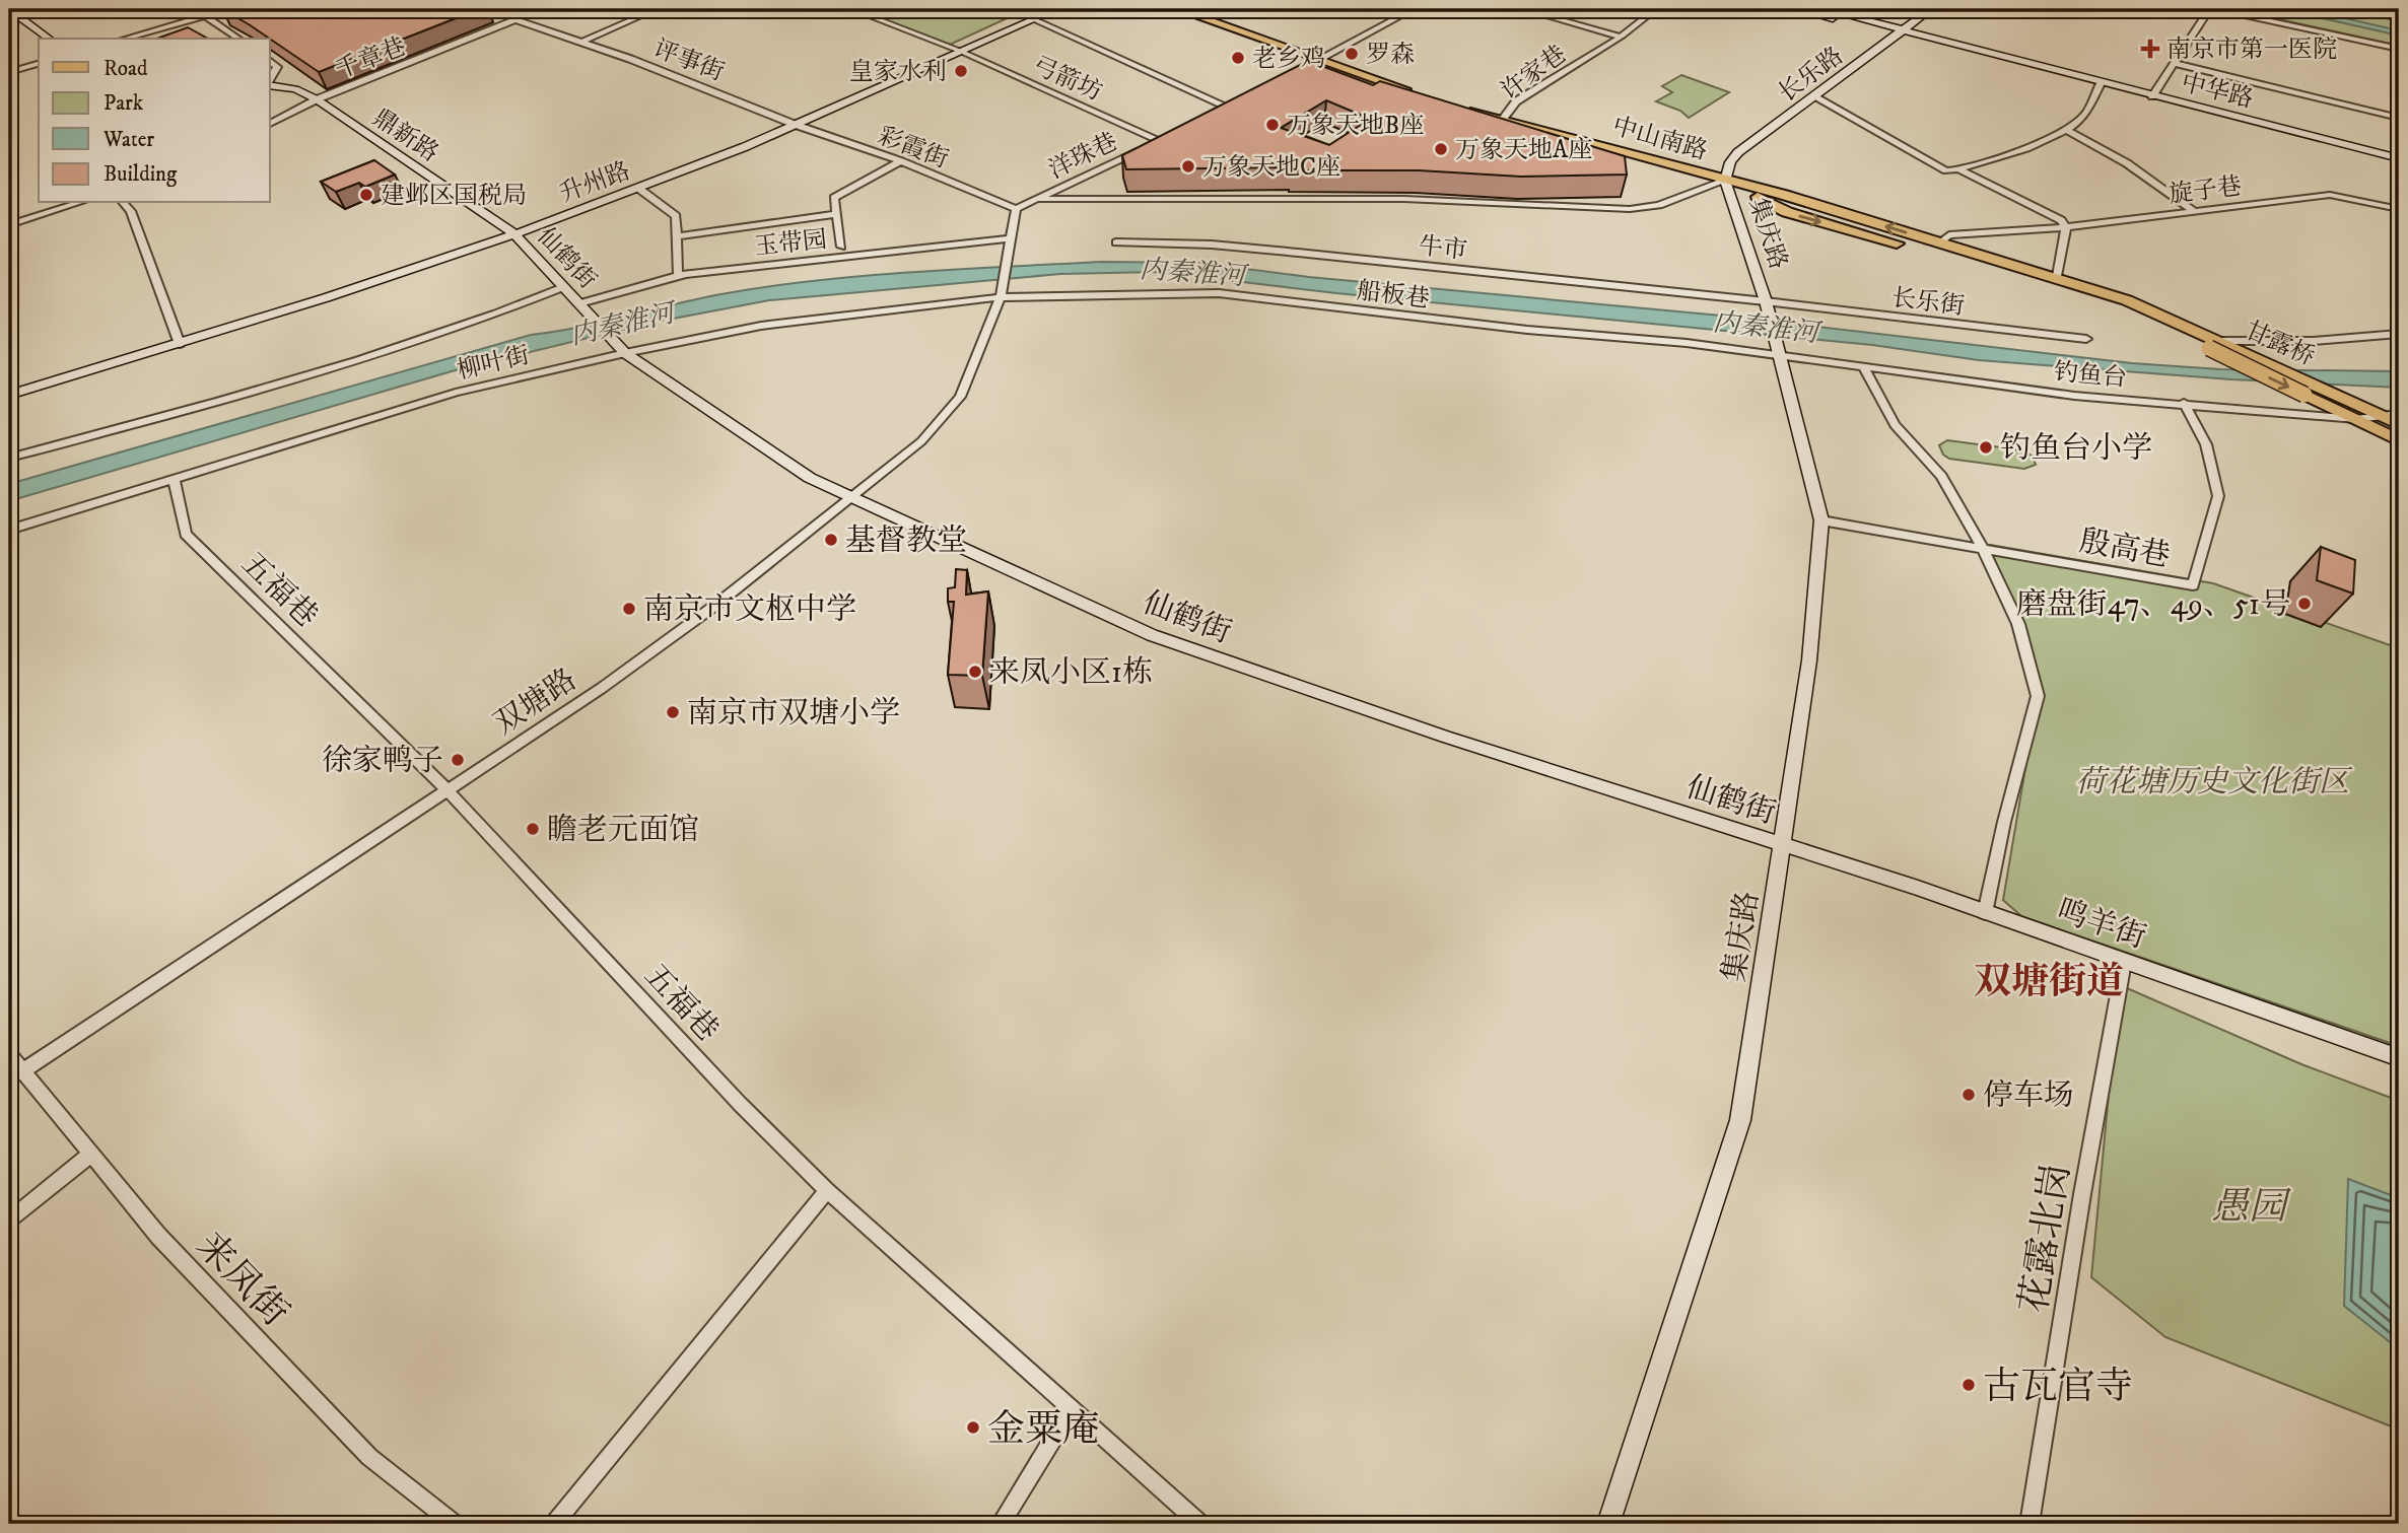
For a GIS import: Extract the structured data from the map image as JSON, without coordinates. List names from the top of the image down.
{
  "streets": {
    "main road": [
      "长乐路",
      "中华路",
      "鼎新路",
      "中山南路",
      "升州路",
      "集庆路",
      "仙鹤街",
      "甘露桥",
      "鸣羊街"
    ],
    "street": [
      "千章巷",
      "评事街",
      "许家巷",
      "弓箭坊",
      "彩霞街",
      "洋珠巷",
      "旋子巷",
      "玉带园",
      "牛市",
      "船板巷",
      "长乐街",
      "柳叶街",
      "钓鱼台",
      "殷高巷",
      "五福巷",
      "双塘路",
      "花露北岗",
      "来凤街"
    ]
  },
  "crossings": [
    ["千章巷", "评事街"],
    ["千章巷", "鼎新路"],
    ["评事街", "彩霞街"],
    ["评事街", "升州路"],
    ["许家巷", "中山南路"],
    ["长乐路", "中华路"],
    ["长乐路", "中山南路"],
    ["长乐路", "集庆路"],
    ["弓箭坊", "洋珠巷"],
    ["弓箭坊", "升州路"],
    ["鼎新路", "升州路"],
    ["鼎新路", "仙鹤街"],
    ["中山南路", "集庆路"],
    ["中山南路", "甘露桥"],
    ["彩霞街", "洋珠巷"],
    ["彩霞街", "升州路"],
    ["升州路", "仙鹤街"],
    ["集庆路", "牛市"],
    ["集庆路", "仙鹤街"],
    ["集庆路", "船板巷"],
    ["集庆路", "长乐街"],
    ["集庆路", "钓鱼台"],
    ["集庆路", "殷高巷"],
    ["集庆路", "鸣羊街"],
    ["玉带园", "仙鹤街"],
    ["玉带园", "双塘路"],
    ["牛市", "长乐街"],
    ["仙鹤街", "柳叶街"],
    ["仙鹤街", "双塘路"],
    ["仙鹤街", "鸣羊街"],
    ["船板巷", "柳叶街"],
    ["船板巷", "钓鱼台"],
    ["船板巷", "双塘路"],
    ["甘露桥", "钓鱼台"],
    ["柳叶街", "五福巷"],
    ["柳叶街", "双塘路"],
    ["钓鱼台", "殷高巷"],
    ["五福巷", "双塘路"],
    ["双塘路", "来凤街"],
    ["鸣羊街", "花露北岗"]
  ],
  "districts": ["双塘街道"],
  "water": ["内秦淮河"],
  "parks": ["荷花塘历史文化街区", "愚园"],
  "places": {
    "health": ["南京市第一医院"],
    "other": [
      "罗森",
      "老乡鸡",
      "皇家水利",
      "万象天地B座",
      "万象天地A座",
      "万象天地C座",
      "建邺区国税局",
      "钓鱼台小学",
      "基督教堂",
      "磨盘街47、49、51号",
      "南京市文枢中学",
      "来凤小区1栋",
      "南京市双塘小学",
      "徐家鸭子",
      "瞻老元面馆",
      "停车场",
      "古瓦官寺",
      "金粟庵"
    ]
  },
  "legend": [
    "Road",
    "Park",
    "Water",
    "Building"
  ]
}
